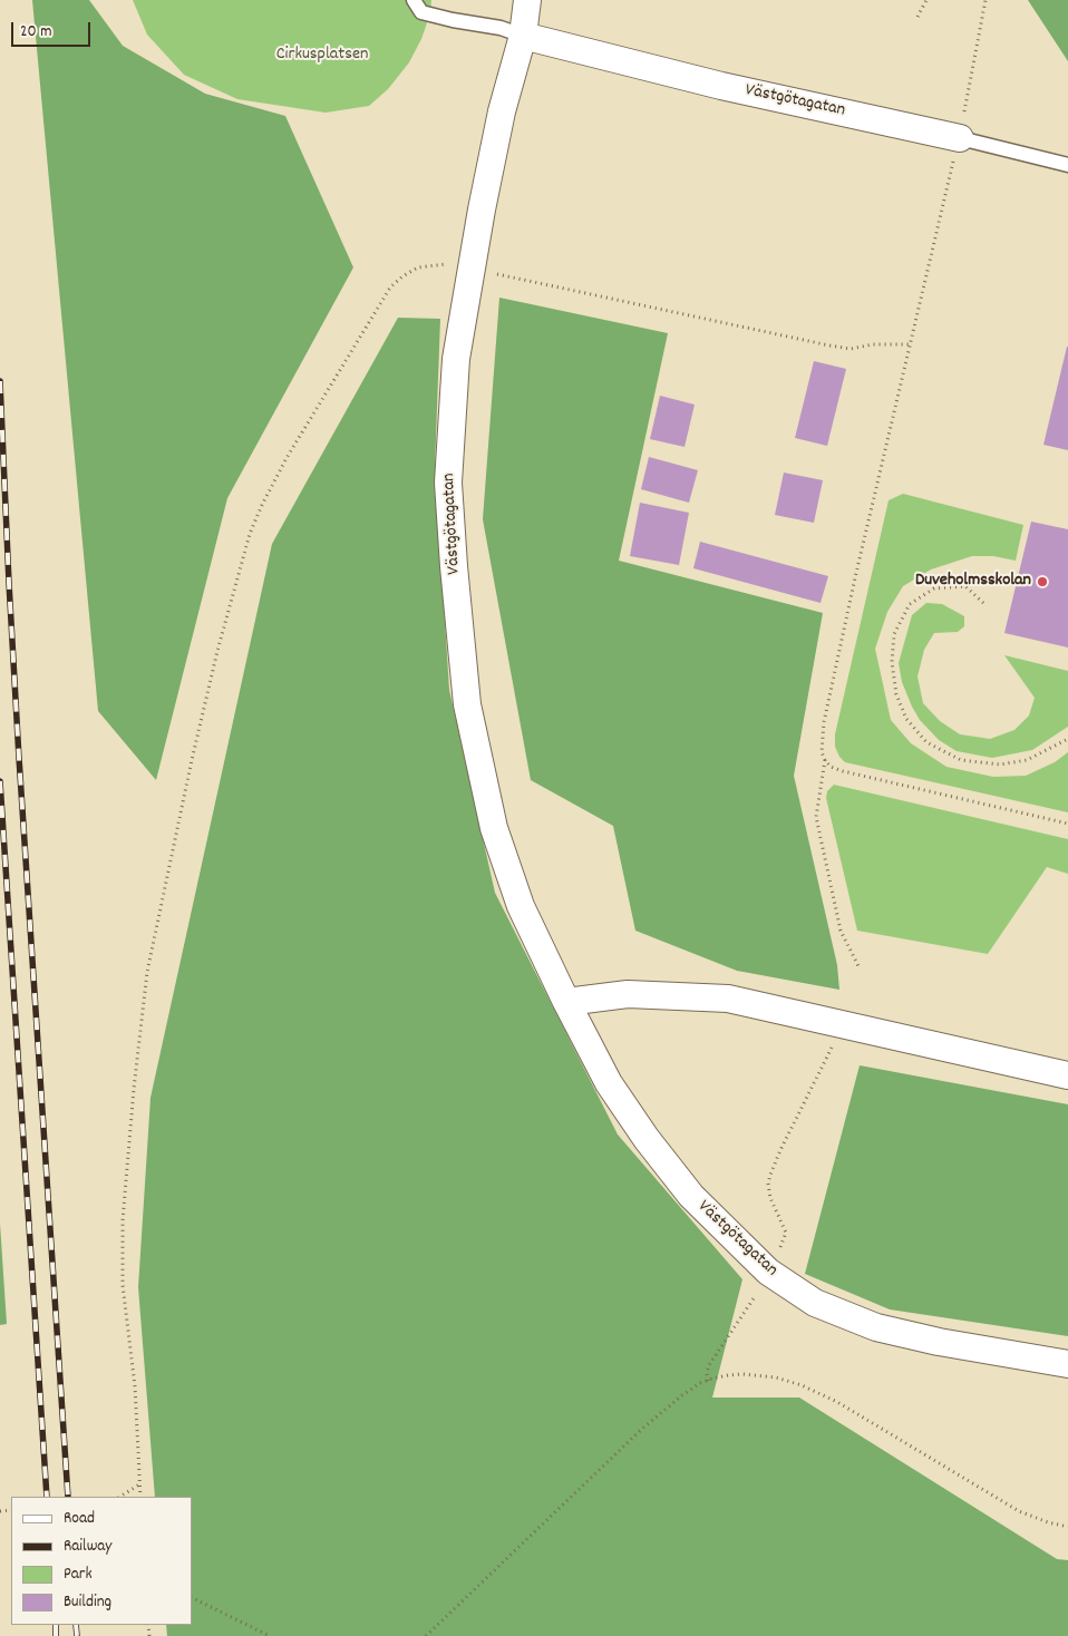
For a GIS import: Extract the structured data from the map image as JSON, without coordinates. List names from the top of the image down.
{
  "streets": {
    "street": ["Västgötagatan"]
  },
  "parks": ["Cirkusplatsen"],
  "places": ["Duveholmsskolan"],
  "legend": [
    "Road",
    "Railway",
    "Park",
    "Building"
  ],
  "scale_bar": "20 m"
}
